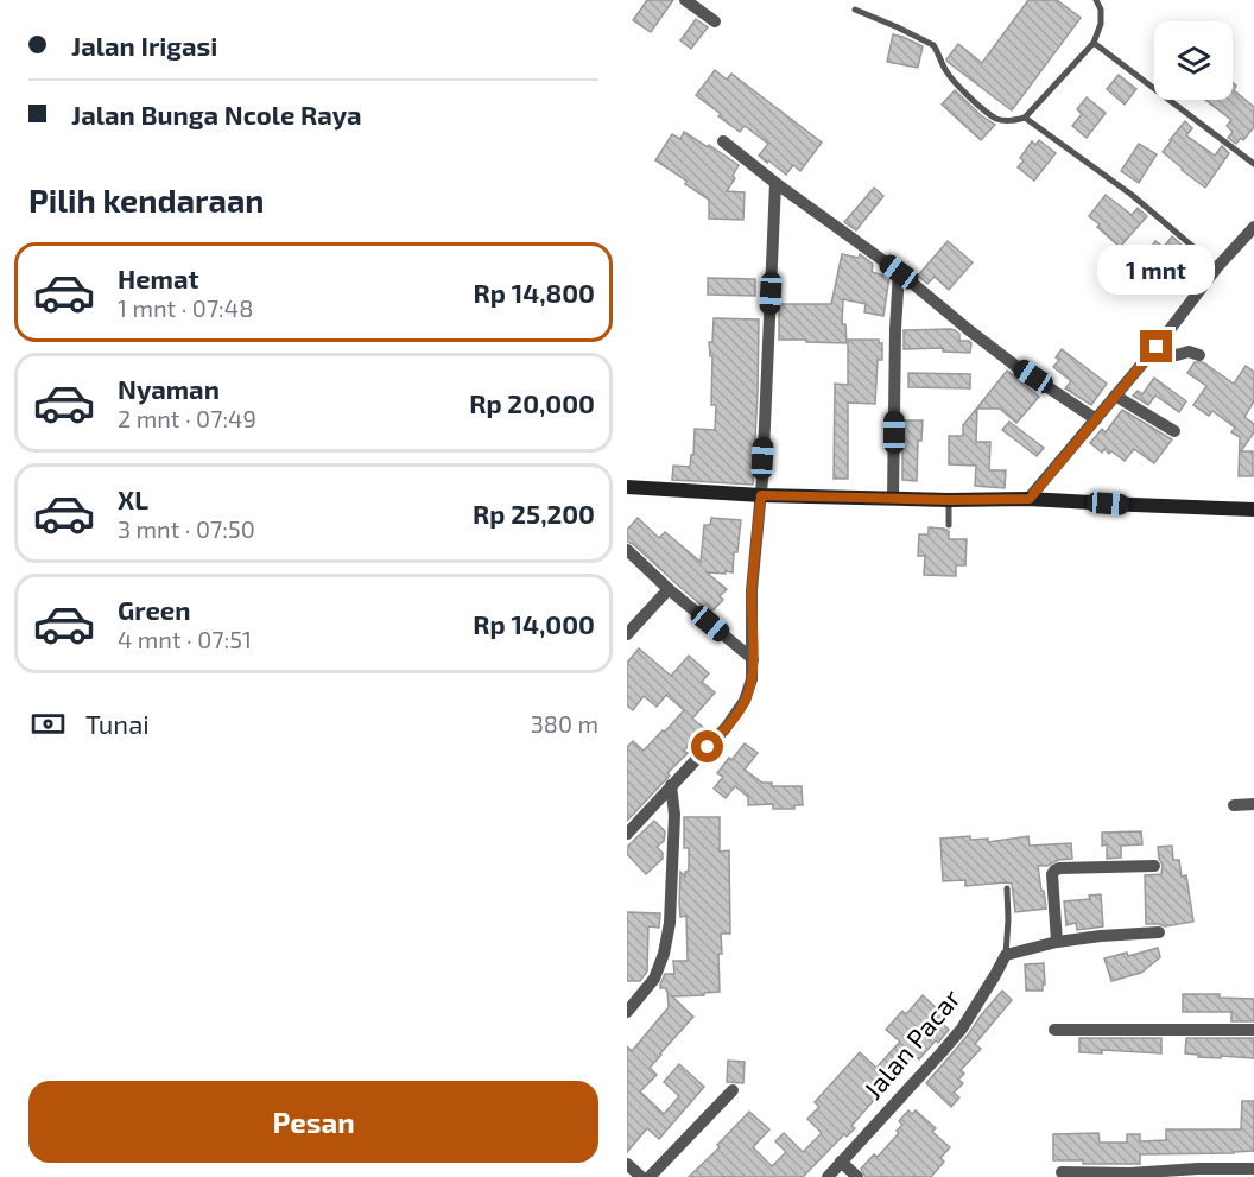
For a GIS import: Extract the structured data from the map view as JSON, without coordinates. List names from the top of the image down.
{
  "streets": {
    "street": ["Jalan Pacar"]
  },
  "page": {
    "banner": ["Jalan Irigasi", "Jalan Bunga Ncole Raya"],
    "heading": "Pilih kendaraan",
    "list": [
      {
        "name": "Hemat",
        "note": "1 mnt · 07:48",
        "value": "Rp 14,800"
      },
      {
        "name": "Nyaman",
        "note": "2 mnt · 07:49",
        "value": "Rp 20,000"
      },
      {
        "name": "XL",
        "note": "3 mnt · 07:50",
        "value": "Rp 25,200"
      },
      {
        "name": "Green",
        "note": "4 mnt · 07:51",
        "value": "Rp 14,000"
      }
    ],
    "bubble": "1 mnt",
    "pay": ["Tunai", "380 m"],
    "buttons": "Pesan"
  }
}
